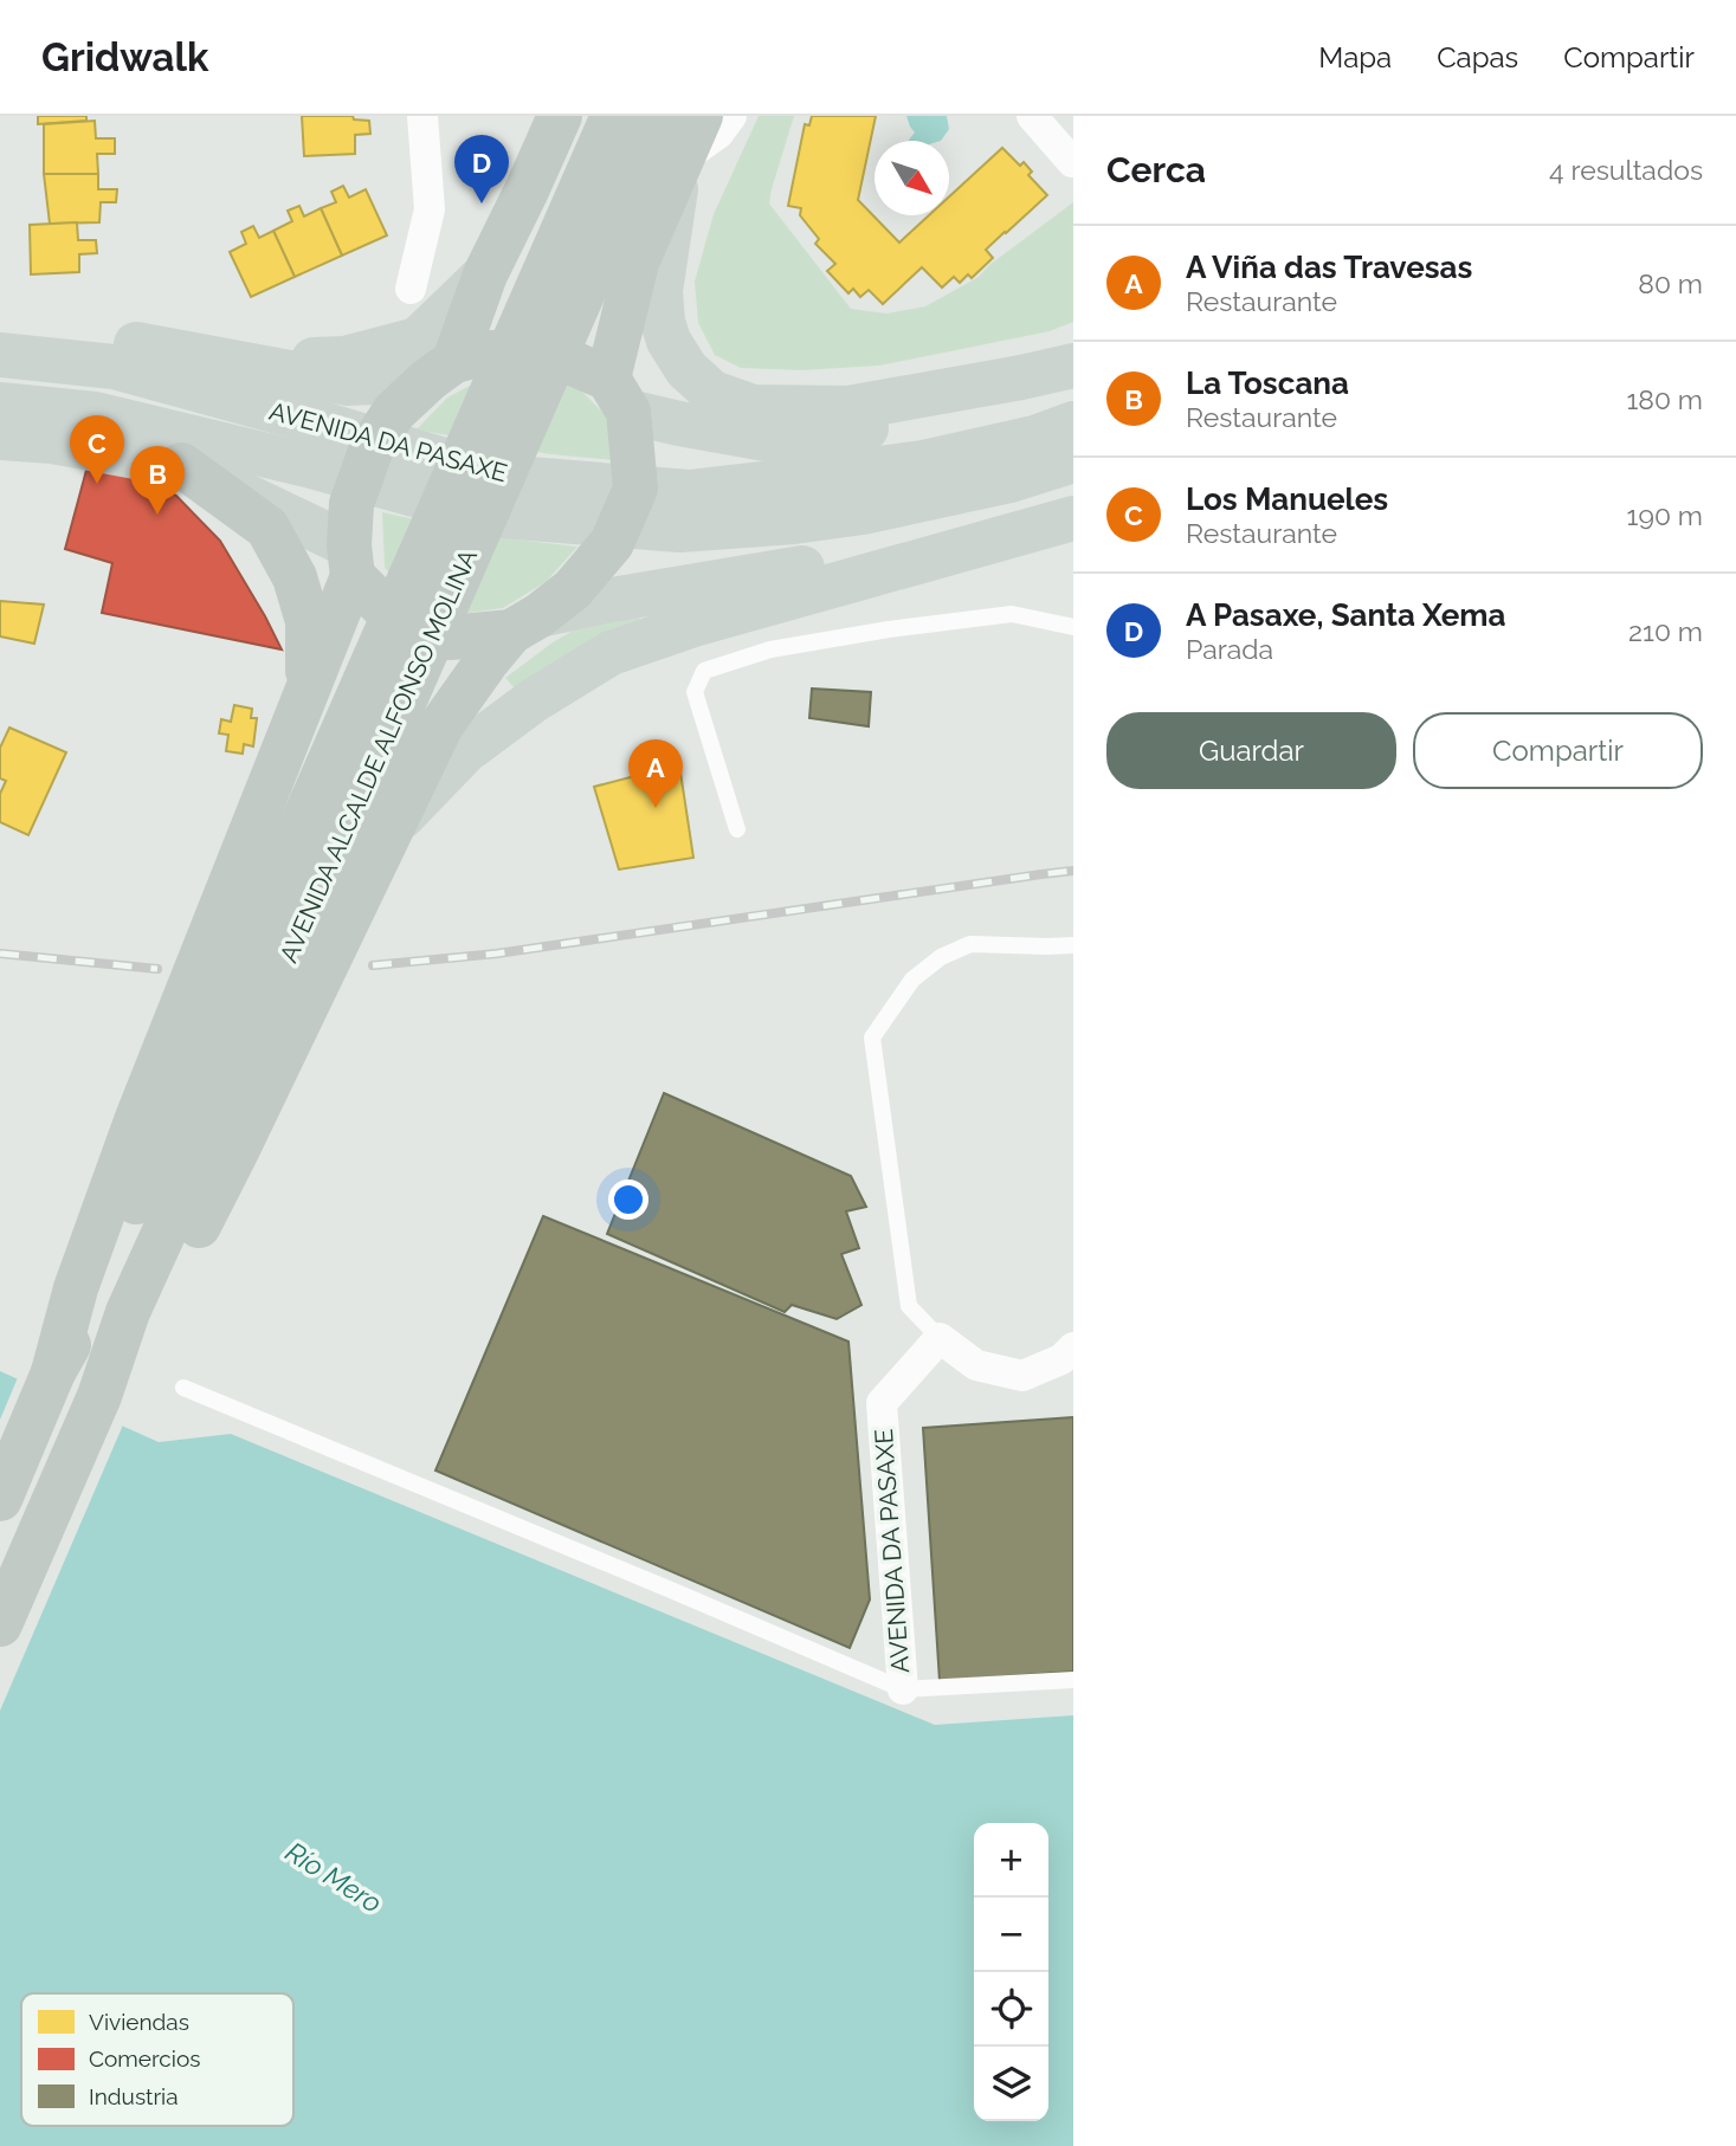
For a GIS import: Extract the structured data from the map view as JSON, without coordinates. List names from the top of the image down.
{
  "streets": {
    "highway": ["AVENIDA ALCALDE ALFONSO MOLINA"],
    "main road": ["AVENIDA DA PASAXE"]
  },
  "water": ["Río Mero"],
  "legend": ["Viviendas", "Comercios", "Industria"],
  "north": "bottom right",
  "page": {
    "header": "Gridwalk",
    "nav": ["Mapa", "Capas", "Compartir"],
    "heading": ["Cerca", "4 resultados"],
    "pins": [
      "D",
      "C",
      "B",
      "A"
    ],
    "list": [
      {
        "mark": "A",
        "name": "A Viña das Travesas",
        "note": "Restaurante",
        "value": "80 m"
      },
      {
        "mark": "B",
        "name": "La Toscana",
        "note": "Restaurante",
        "value": "180 m"
      },
      {
        "mark": "C",
        "name": "Los Manueles",
        "note": "Restaurante",
        "value": "190 m"
      },
      {
        "mark": "D",
        "name": "A Pasaxe, Santa Xema",
        "note": "Parada",
        "value": "210 m"
      }
    ],
    "buttons": ["Guardar", "Compartir"],
    "map_buttons": ["+", "−"]
  }
}
